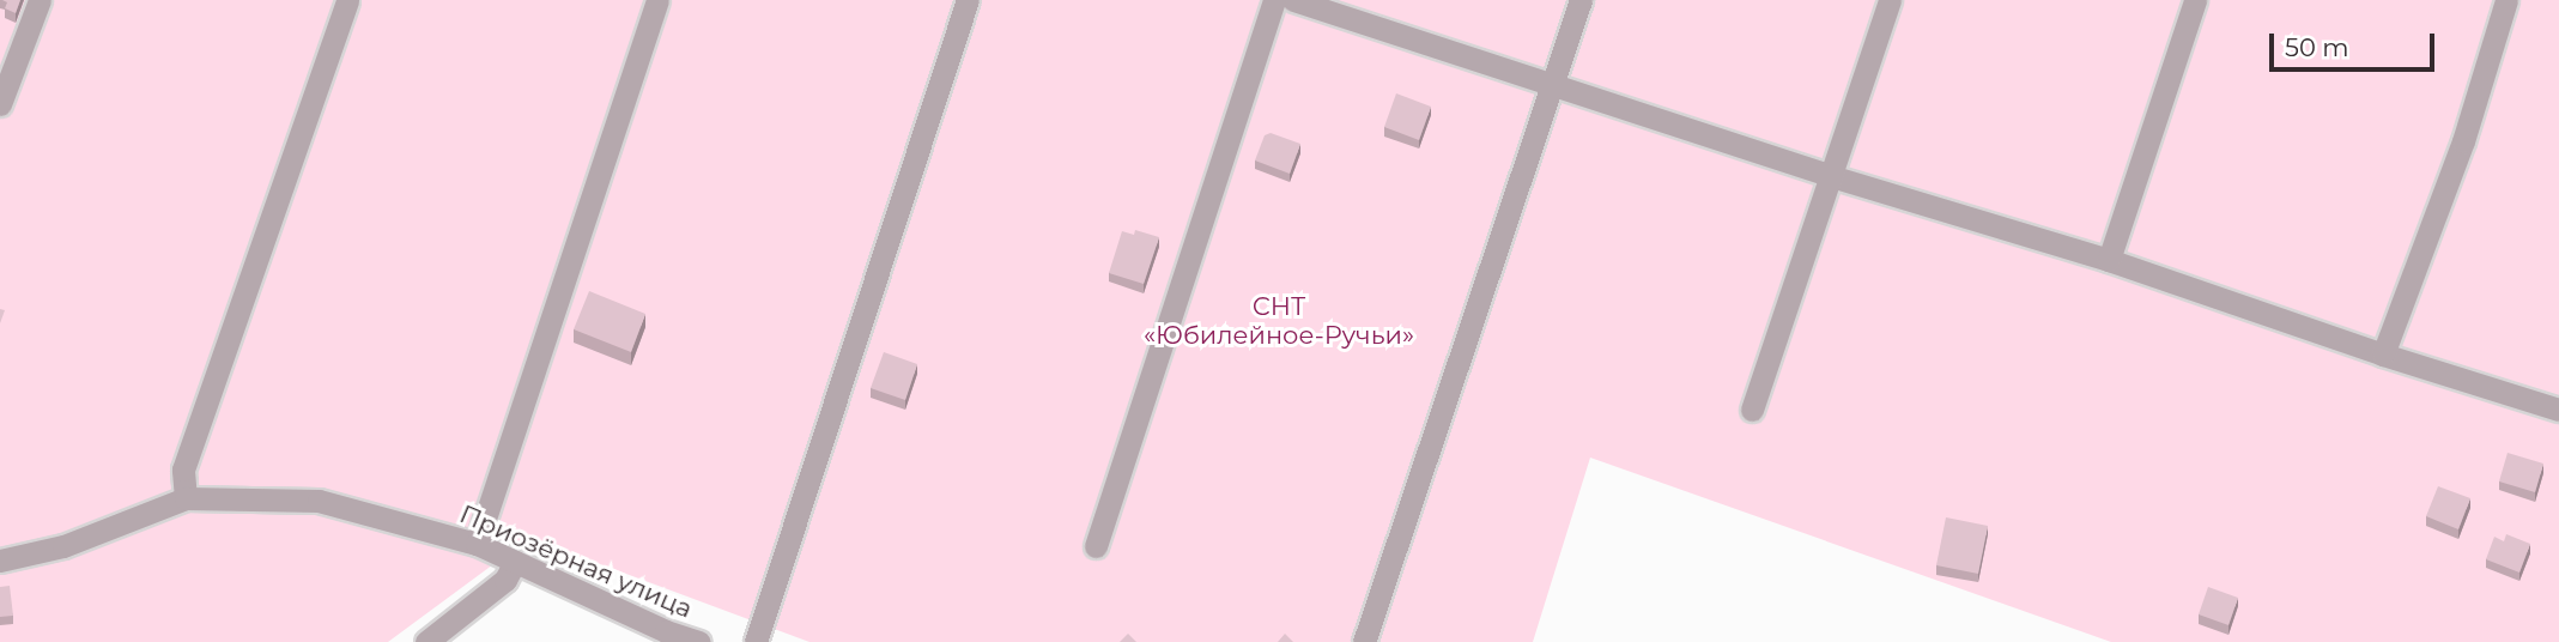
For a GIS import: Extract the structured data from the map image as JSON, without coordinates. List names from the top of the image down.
{
  "streets": {
    "street": ["Приозёрная улица"]
  },
  "parks": ["СНТ «Юбилейное-Ручьи»"],
  "scale_bar": "50 m"
}
